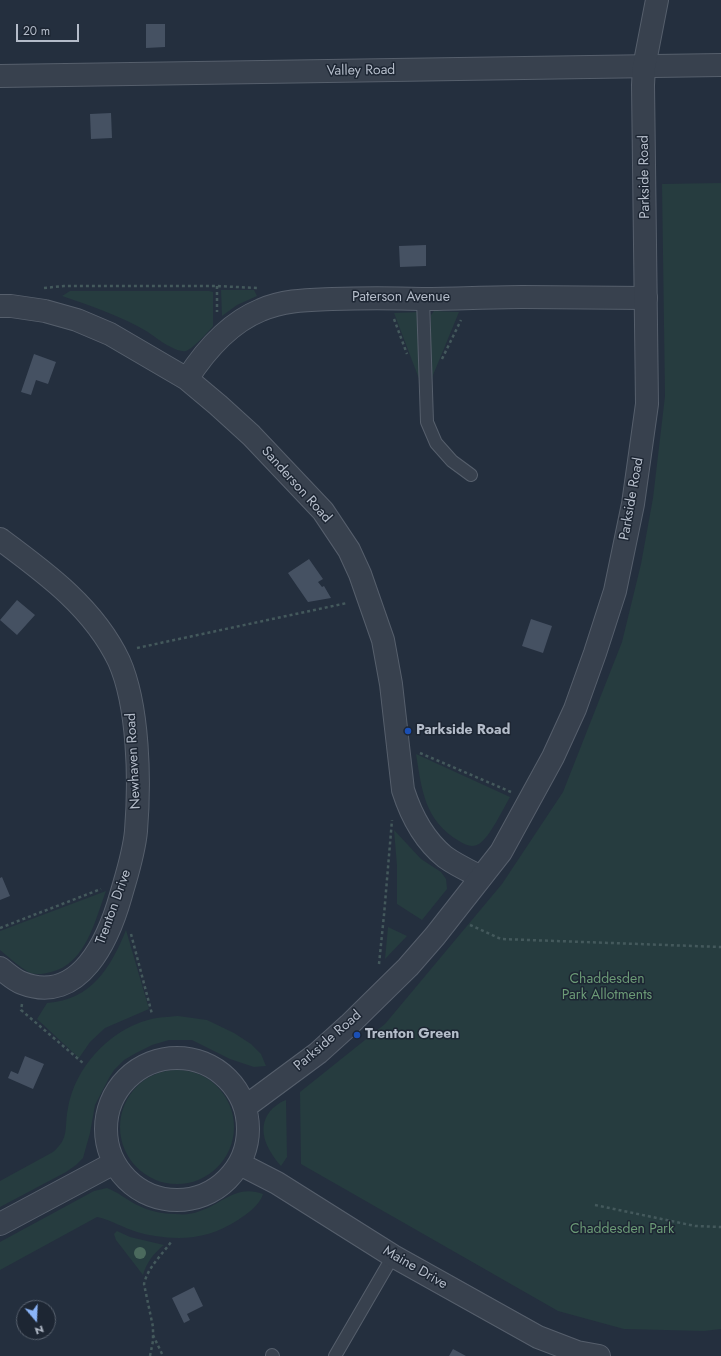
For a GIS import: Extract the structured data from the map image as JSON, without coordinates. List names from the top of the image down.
{
  "streets": {
    "street": [
      "Valley Road",
      "Parkside Road",
      "Paterson Avenue",
      "Sanderson Road",
      "Newhaven Road",
      "Trenton Drive",
      "Maine Drive"
    ]
  },
  "crossings": [
    ["Valley Road", "Parkside Road"],
    ["Parkside Road", "Paterson Avenue"],
    ["Parkside Road", "Sanderson Road"],
    ["Parkside Road", "Maine Drive"],
    ["Paterson Avenue", "Sanderson Road"],
    ["Newhaven Road", "Trenton Drive"]
  ],
  "parks": ["Chaddesden Park Allotments", "Chaddesden Park"],
  "places": ["Parkside Road", "Trenton Green"],
  "scale_bar": "20 m",
  "north": "bottom"
}
